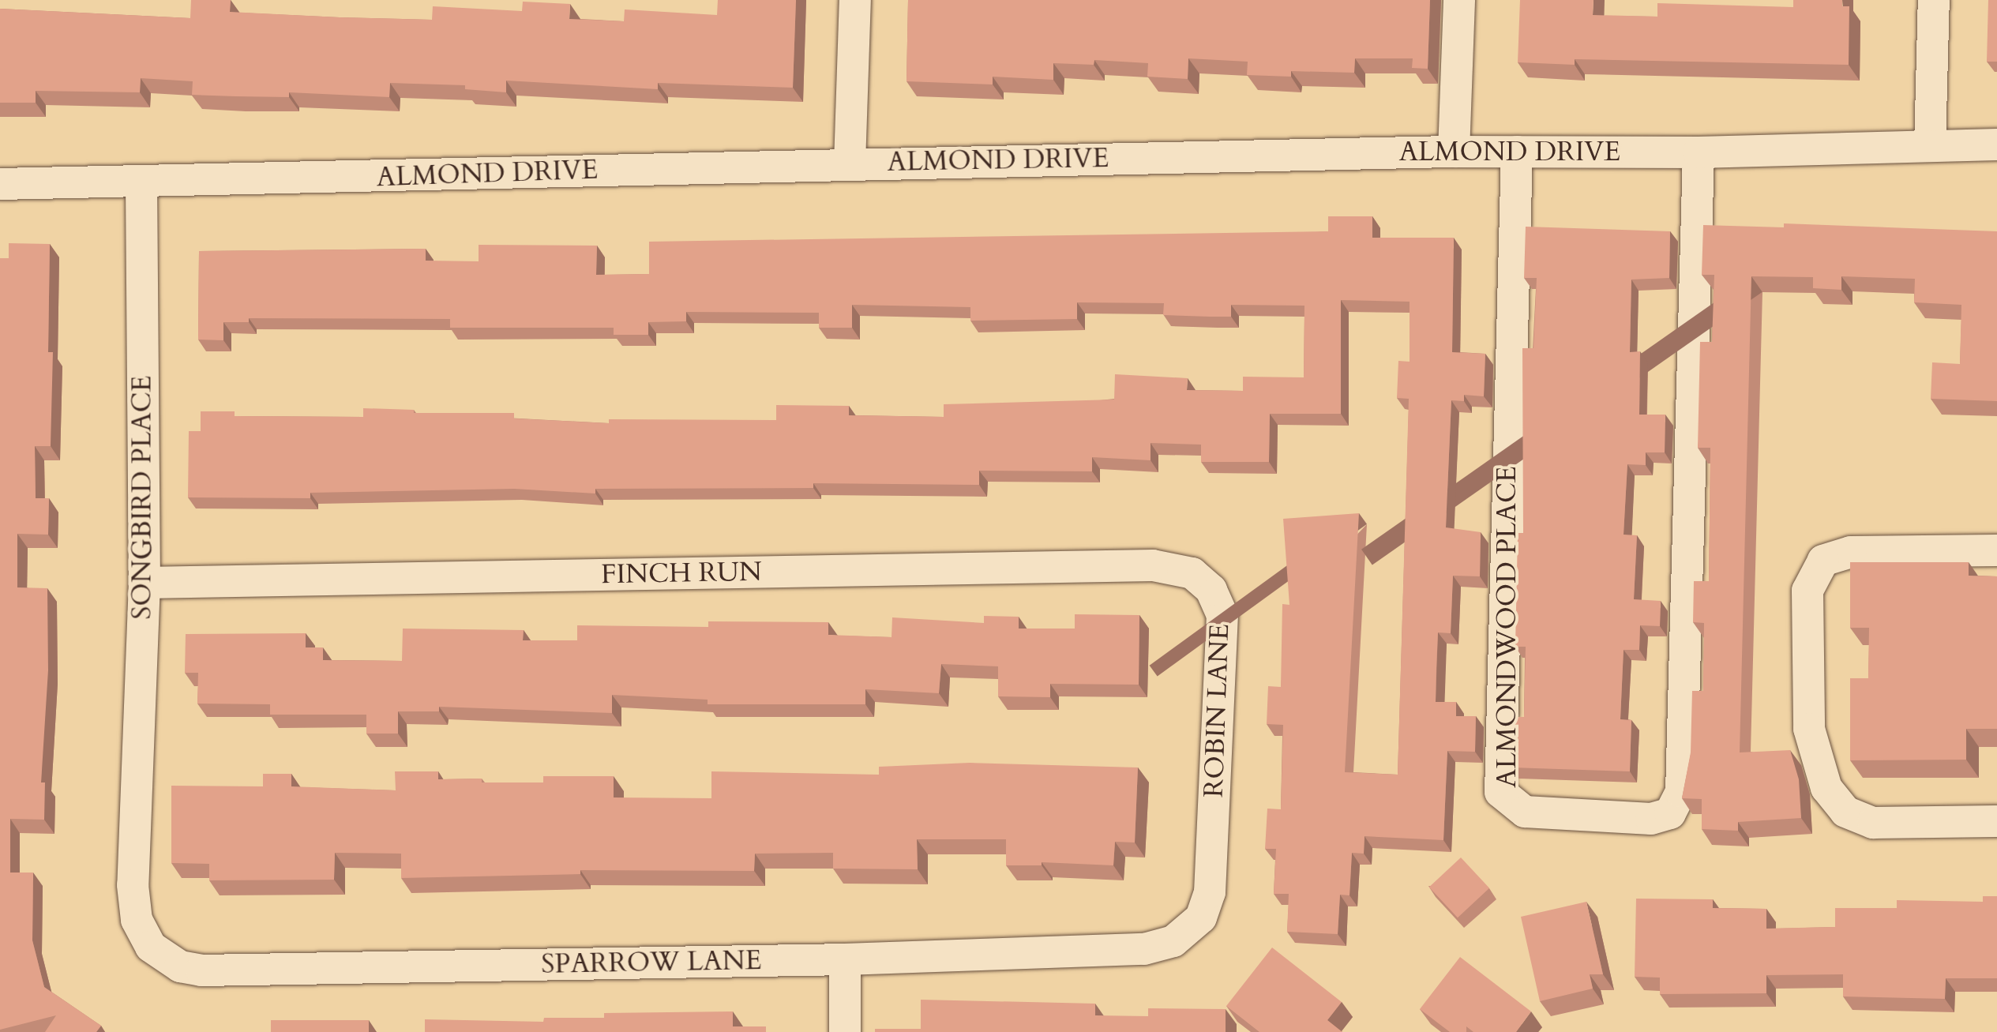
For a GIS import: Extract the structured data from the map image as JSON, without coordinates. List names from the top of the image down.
{
  "streets": {
    "street": [
      "ALMOND DRIVE",
      "SONGBIRD PLACE",
      "FINCH RUN",
      "ALMONDWOOD PLACE",
      "ROBIN LANE",
      "SPARROW LANE"
    ]
  },
  "crossings": [
    ["ALMOND DRIVE", "SONGBIRD PLACE"],
    ["ALMOND DRIVE", "ALMONDWOOD PLACE"],
    ["SONGBIRD PLACE", "FINCH RUN"],
    ["SONGBIRD PLACE", "SPARROW LANE"],
    ["FINCH RUN", "ROBIN LANE"],
    ["ROBIN LANE", "SPARROW LANE"]
  ]
}
